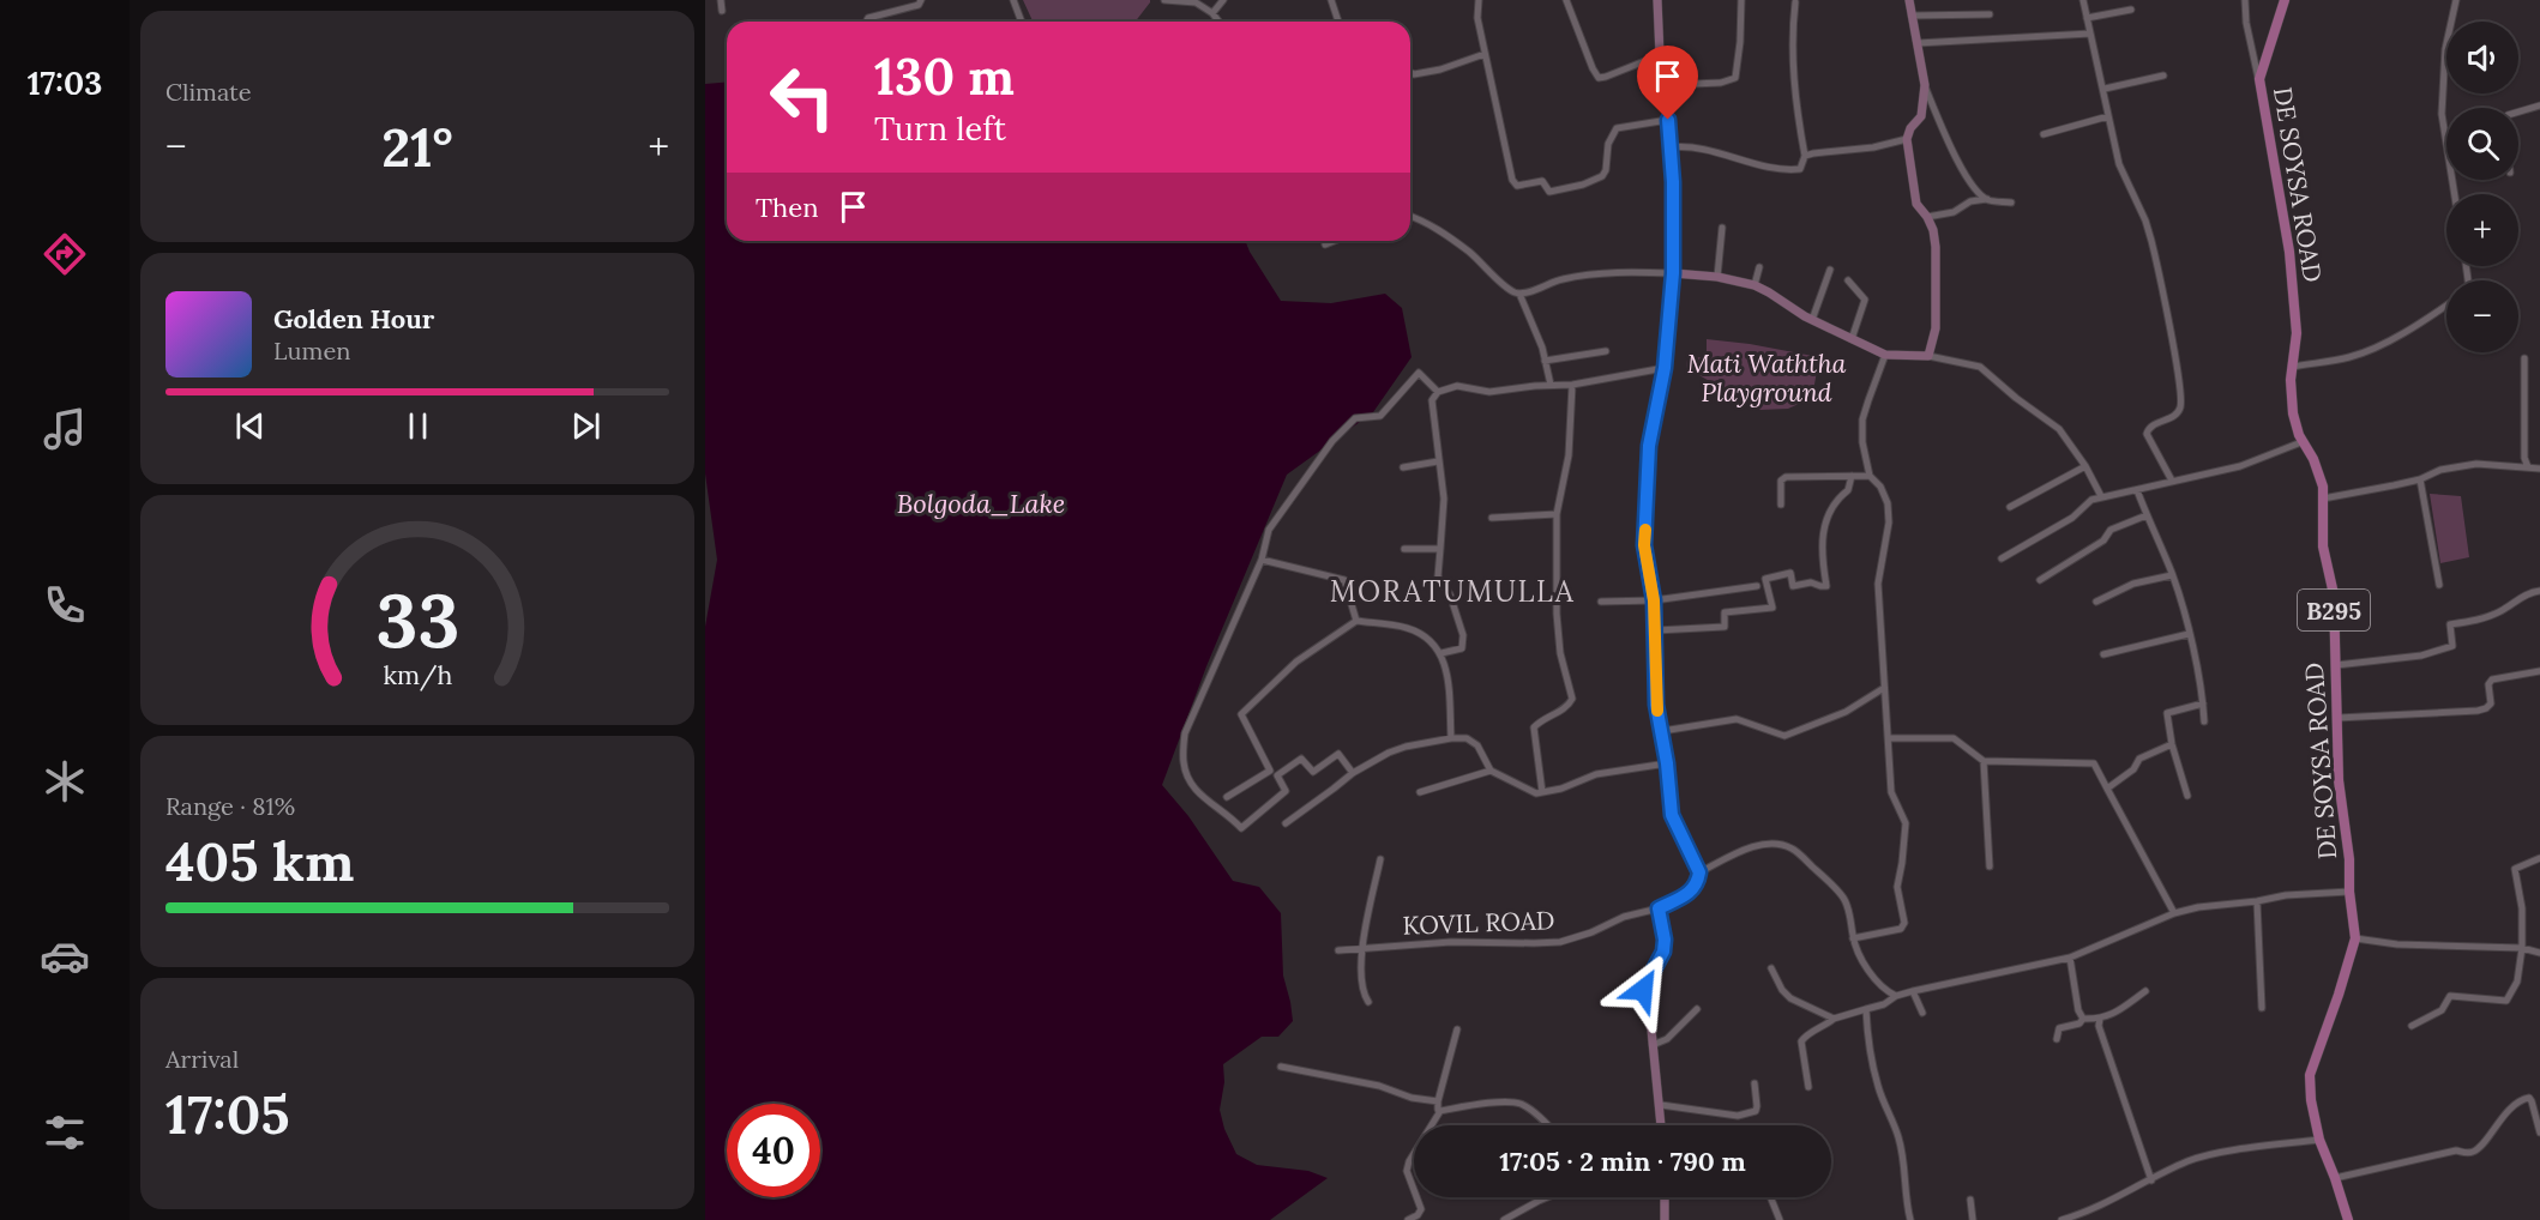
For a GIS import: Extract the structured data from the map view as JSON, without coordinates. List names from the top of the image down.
{
  "streets": {
    "main road": ["DE SOYSA ROAD", "B295"],
    "street": ["KOVIL ROAD"]
  },
  "districts": ["MORATUMULLA"],
  "water": ["Bolgoda_Lake"],
  "parks": ["Mati Waththa Playground"],
  "page": {
    "tabs": "17:03",
    "tile": [
      "Climate",
      ["Range · 81%", "405 km"],
      ["Arrival", "17:05"]
    ],
    "map_buttons": ["+", "−"],
    "turn": ["130 m", "Turn left"],
    "heat": ["−", "21°", "+"],
    "then": "Then",
    "song": ["Golden Hour", "Lumen"],
    "limit": "40",
    "trip": "17:05 · 2 min · 790 m",
    "gauge": ["33", "km/h"]
  }
}
